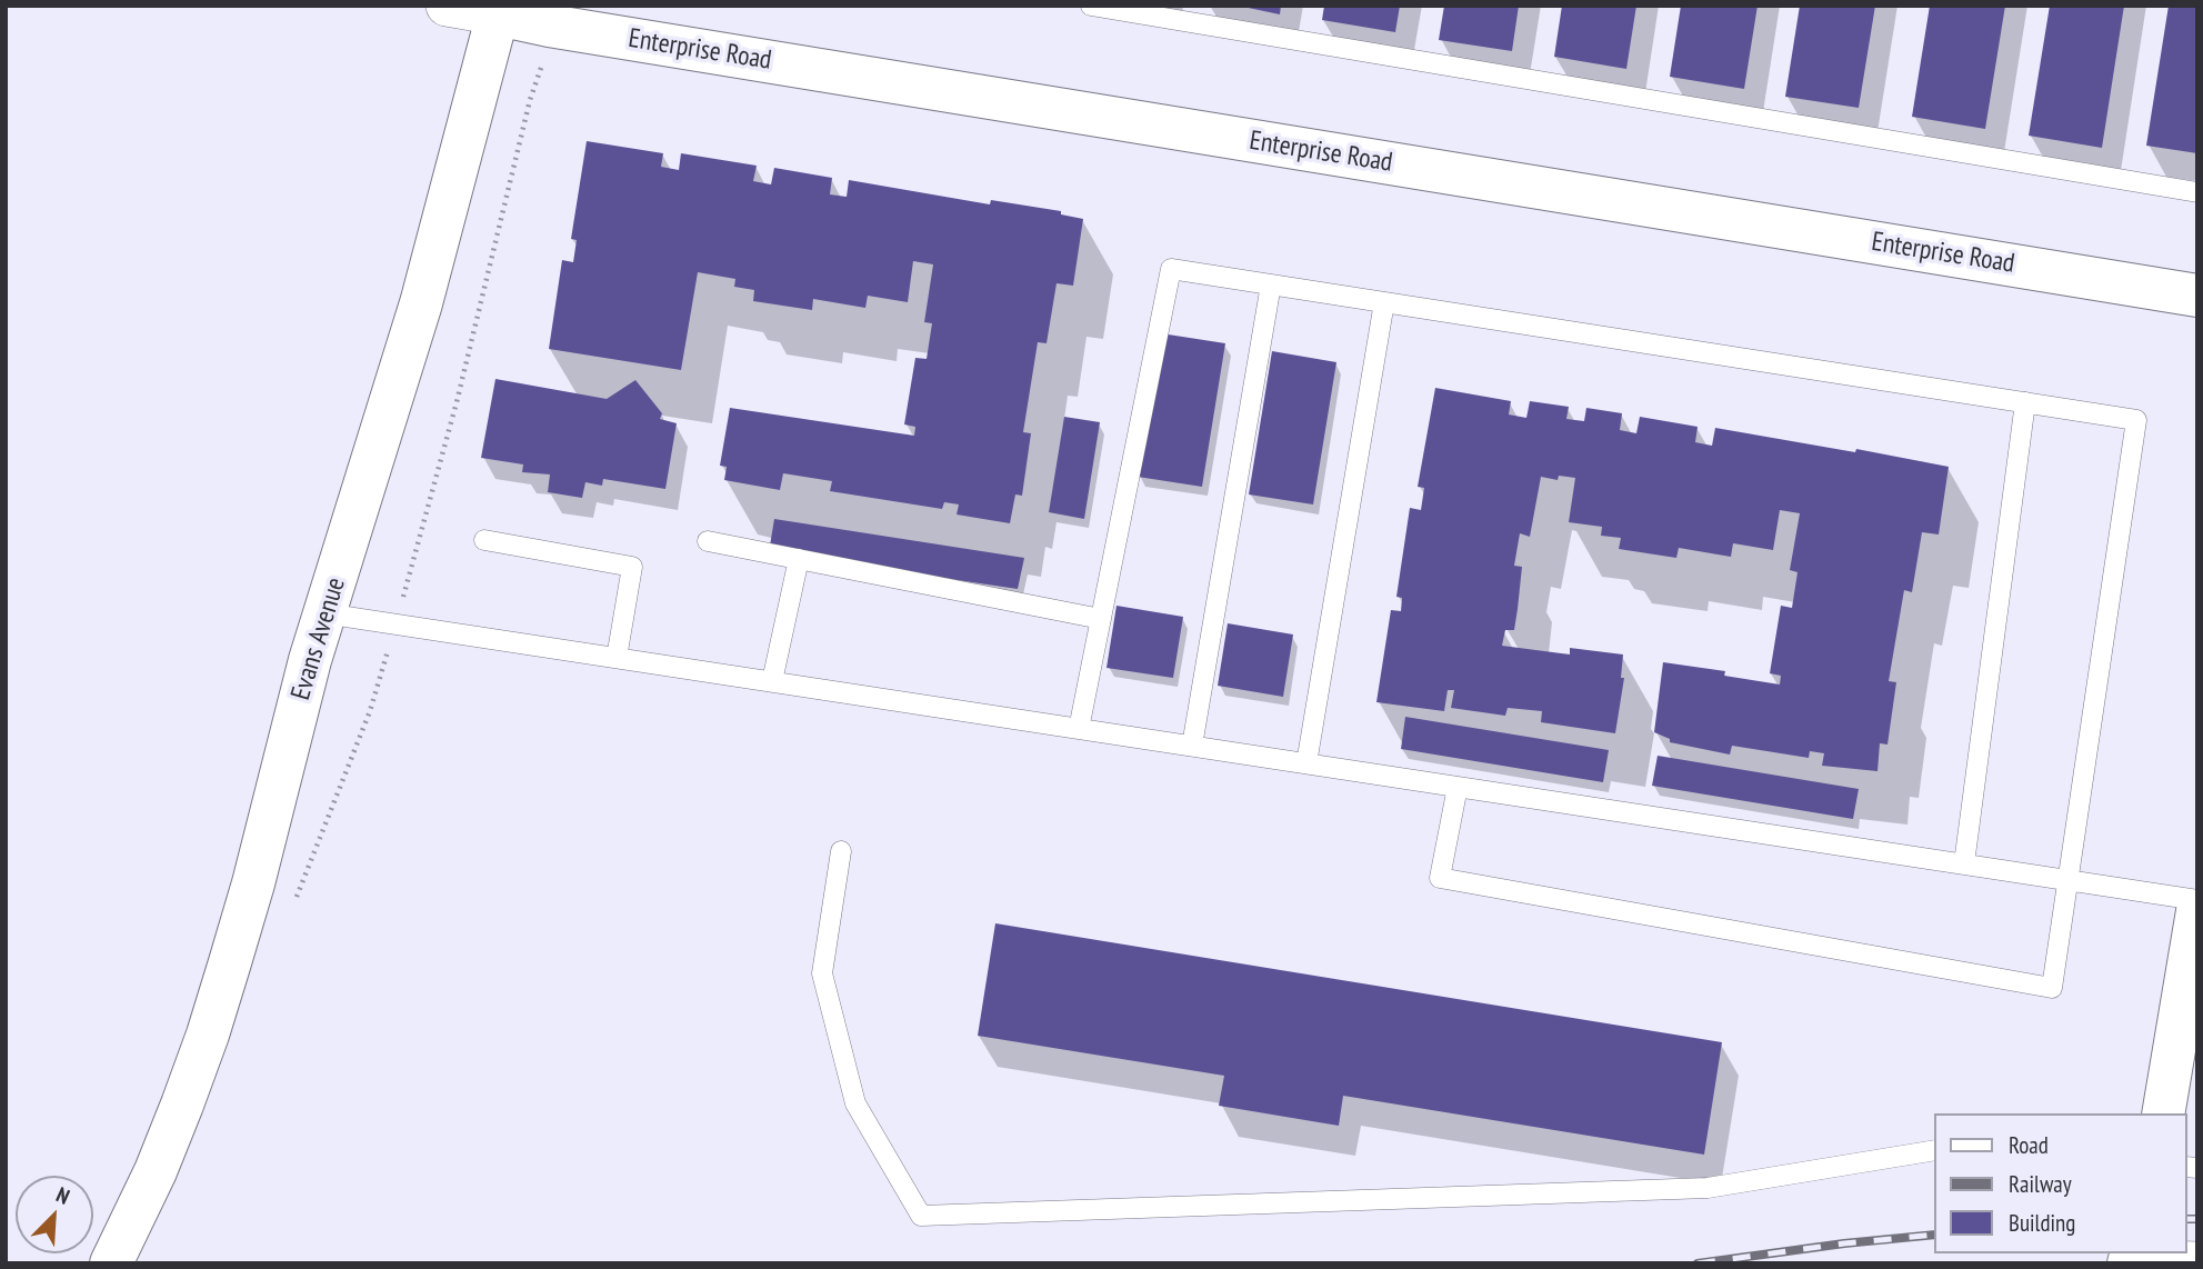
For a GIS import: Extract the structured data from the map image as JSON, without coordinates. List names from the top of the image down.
{
  "streets": {
    "street": ["Enterprise Road", "Evans Avenue"]
  },
  "crossings": [
    ["Enterprise Road", "Evans Avenue"]
  ],
  "legend": ["Road", "Railway", "Building"],
  "north": "top right"
}
